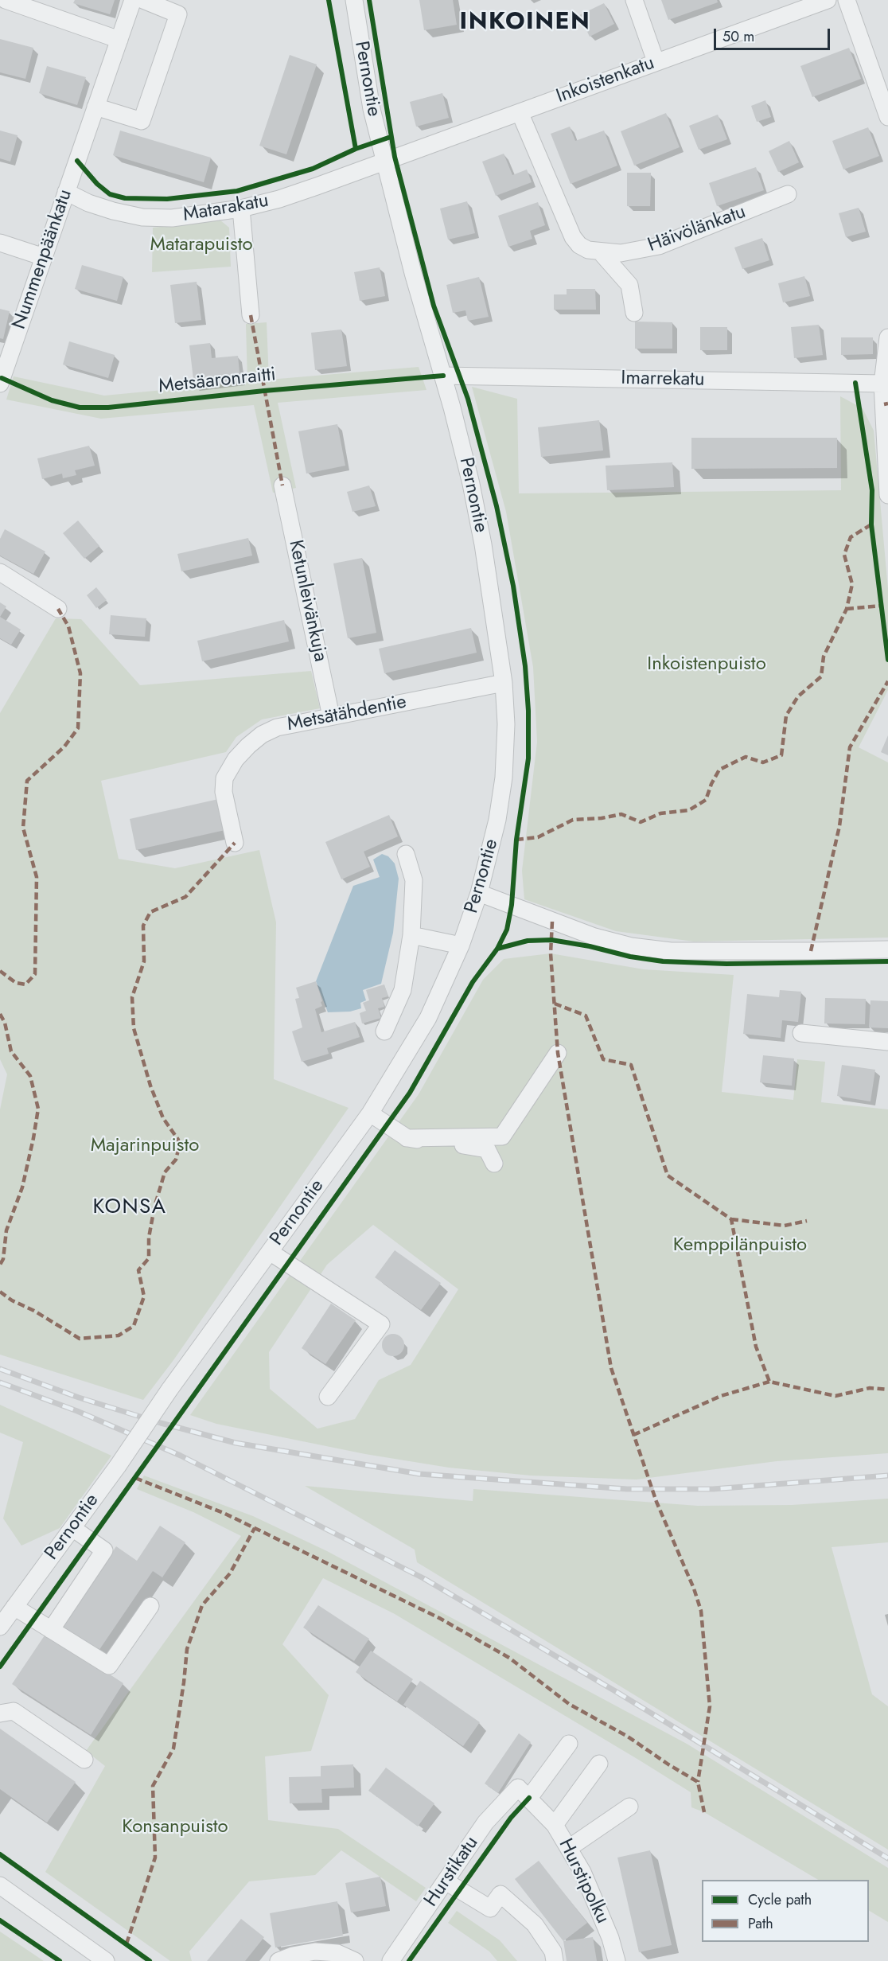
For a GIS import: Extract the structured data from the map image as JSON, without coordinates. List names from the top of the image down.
{
  "streets": {
    "street": [
      "Pernontie",
      "Inkoistenkatu",
      "Matarakatu",
      "Häivölänkatu",
      "Nummenpäänkatu",
      "Imarrekatu",
      "Ketunleivänkuja",
      "Metsätähdentie",
      "Hurstikatu",
      "Hurstipolku"
    ],
    "cycle path": ["Metsäaronraitti"]
  },
  "crossings": [
    ["Pernontie", "Inkoistenkatu"],
    ["Pernontie", "Matarakatu"],
    ["Pernontie", "Imarrekatu"],
    ["Pernontie", "Metsätähdentie"],
    ["Inkoistenkatu", "Matarakatu"],
    ["Inkoistenkatu", "Häivölänkatu"],
    ["Matarakatu", "Nummenpäänkatu"],
    ["Ketunleivänkuja", "Metsätähdentie"],
    ["Hurstikatu", "Hurstipolku"]
  ],
  "districts": ["INKOINEN", "KONSA"],
  "parks": [
    "Matarapuisto",
    "Inkoistenpuisto",
    "Majarinpuisto",
    "Kemppilänpuisto",
    "Konsanpuisto"
  ],
  "legend": ["Cycle path", "Path"],
  "scale_bar": "50 m"
}
